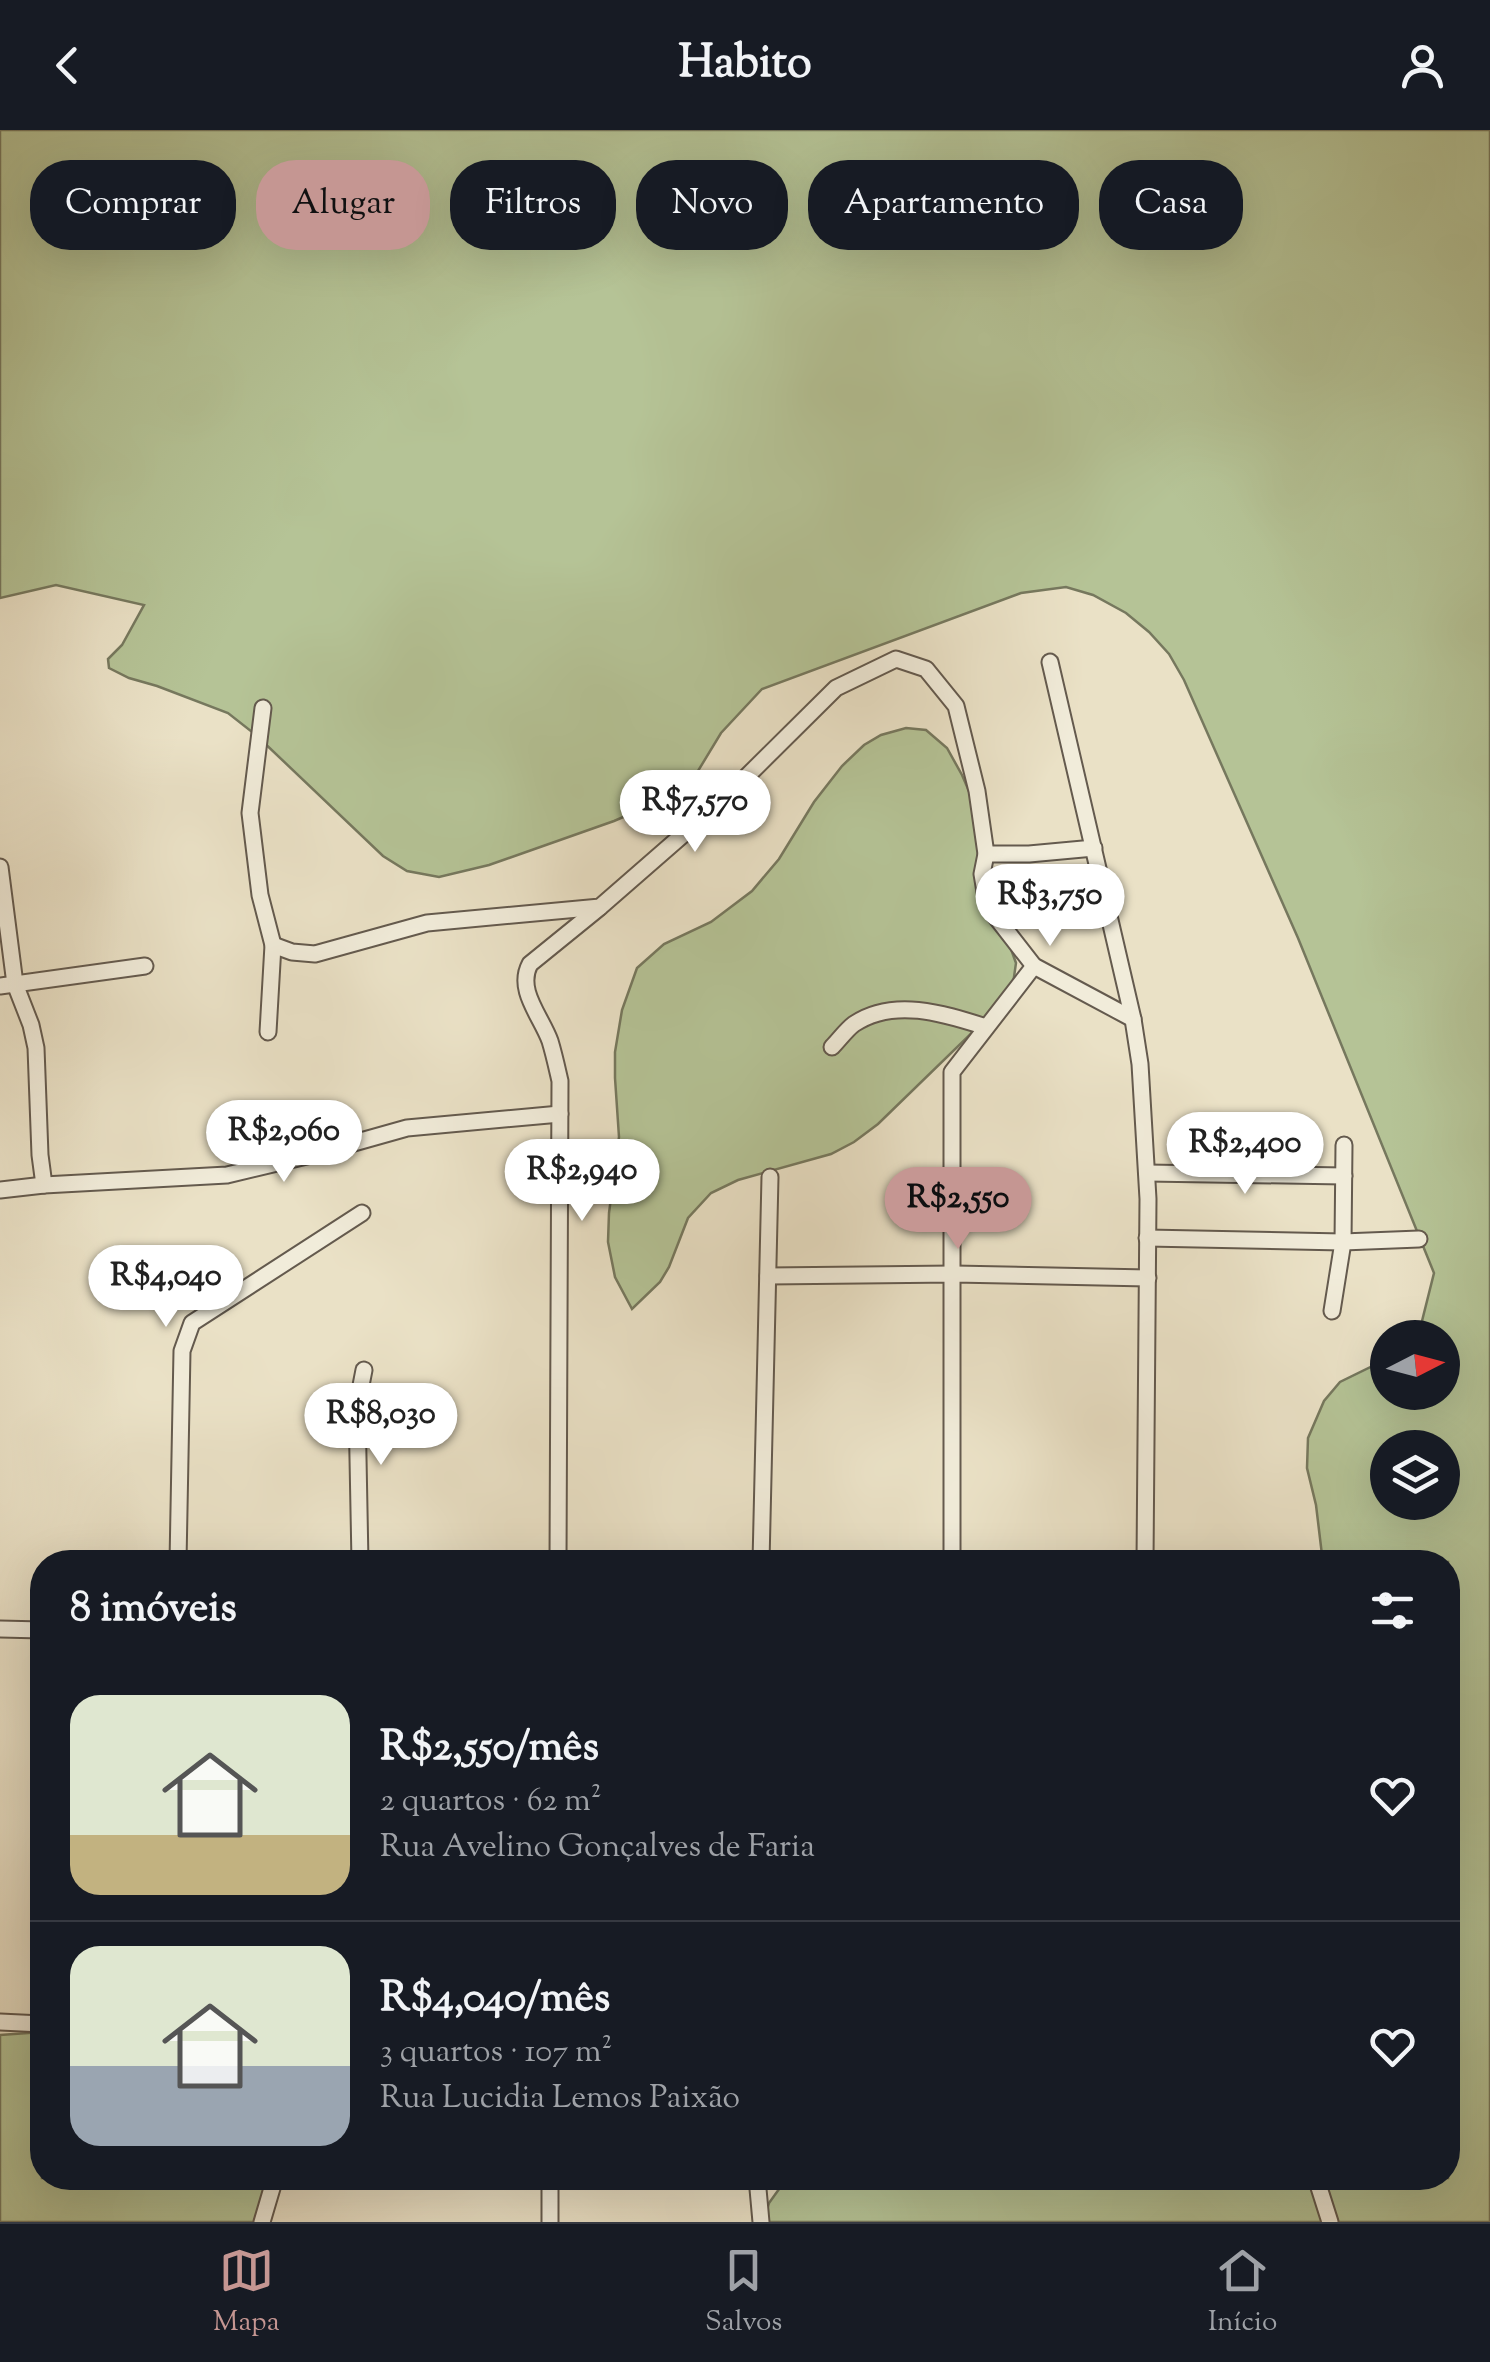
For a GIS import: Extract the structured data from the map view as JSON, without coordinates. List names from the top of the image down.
{
  "north": "right",
  "page": {
    "header": "Habito",
    "chip": [
      "Comprar",
      "Alugar",
      "Filtros",
      "Novo",
      "Apartamento",
      "Casa"
    ],
    "price": [
      "R$7,570",
      "R$3,750",
      "R$2,060",
      "R$2,400",
      "R$2,940",
      "R$2,550",
      "R$4,040",
      "R$8,030"
    ],
    "heading": "8 imóveis",
    "list": [
      {
        "name": "R$2,550/mês",
        "note": "2 quartos · 62 m² · Rua Avelino Gonçalves de Faria"
      },
      {
        "name": "R$4,040/mês",
        "note": "3 quartos · 107 m² · Rua Lucidia Lemos Paixão"
      }
    ],
    "tabs": ["Mapa", "Salvos", "Início"]
  }
}
